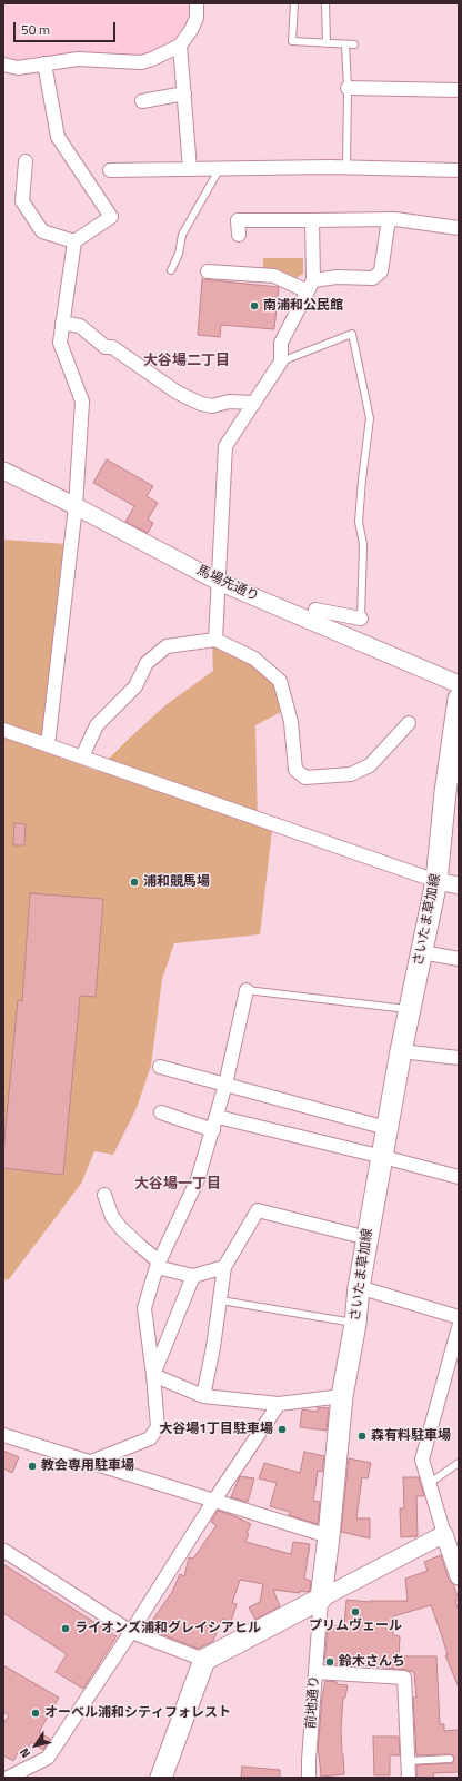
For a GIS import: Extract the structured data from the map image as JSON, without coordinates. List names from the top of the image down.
{
  "streets": {
    "main road": ["さいたま草加線"],
    "street": ["馬場先通り", "前地通り"]
  },
  "crossings": [
    ["さいたま草加線", "前地通り"]
  ],
  "districts": ["大谷場二丁目", "大谷場一丁目"],
  "places": [
    "南浦和公民館",
    "浦和競馬場",
    "大谷場1丁目駐車場",
    "森有料駐車場",
    "教会専用駐車場",
    "プリムヴェール",
    "ライオンズ浦和グレイシアヒル",
    "鈴木さんち",
    "オーベル浦和シティフォレスト"
  ],
  "scale_bar": "50 m",
  "north": "bottom left"
}
